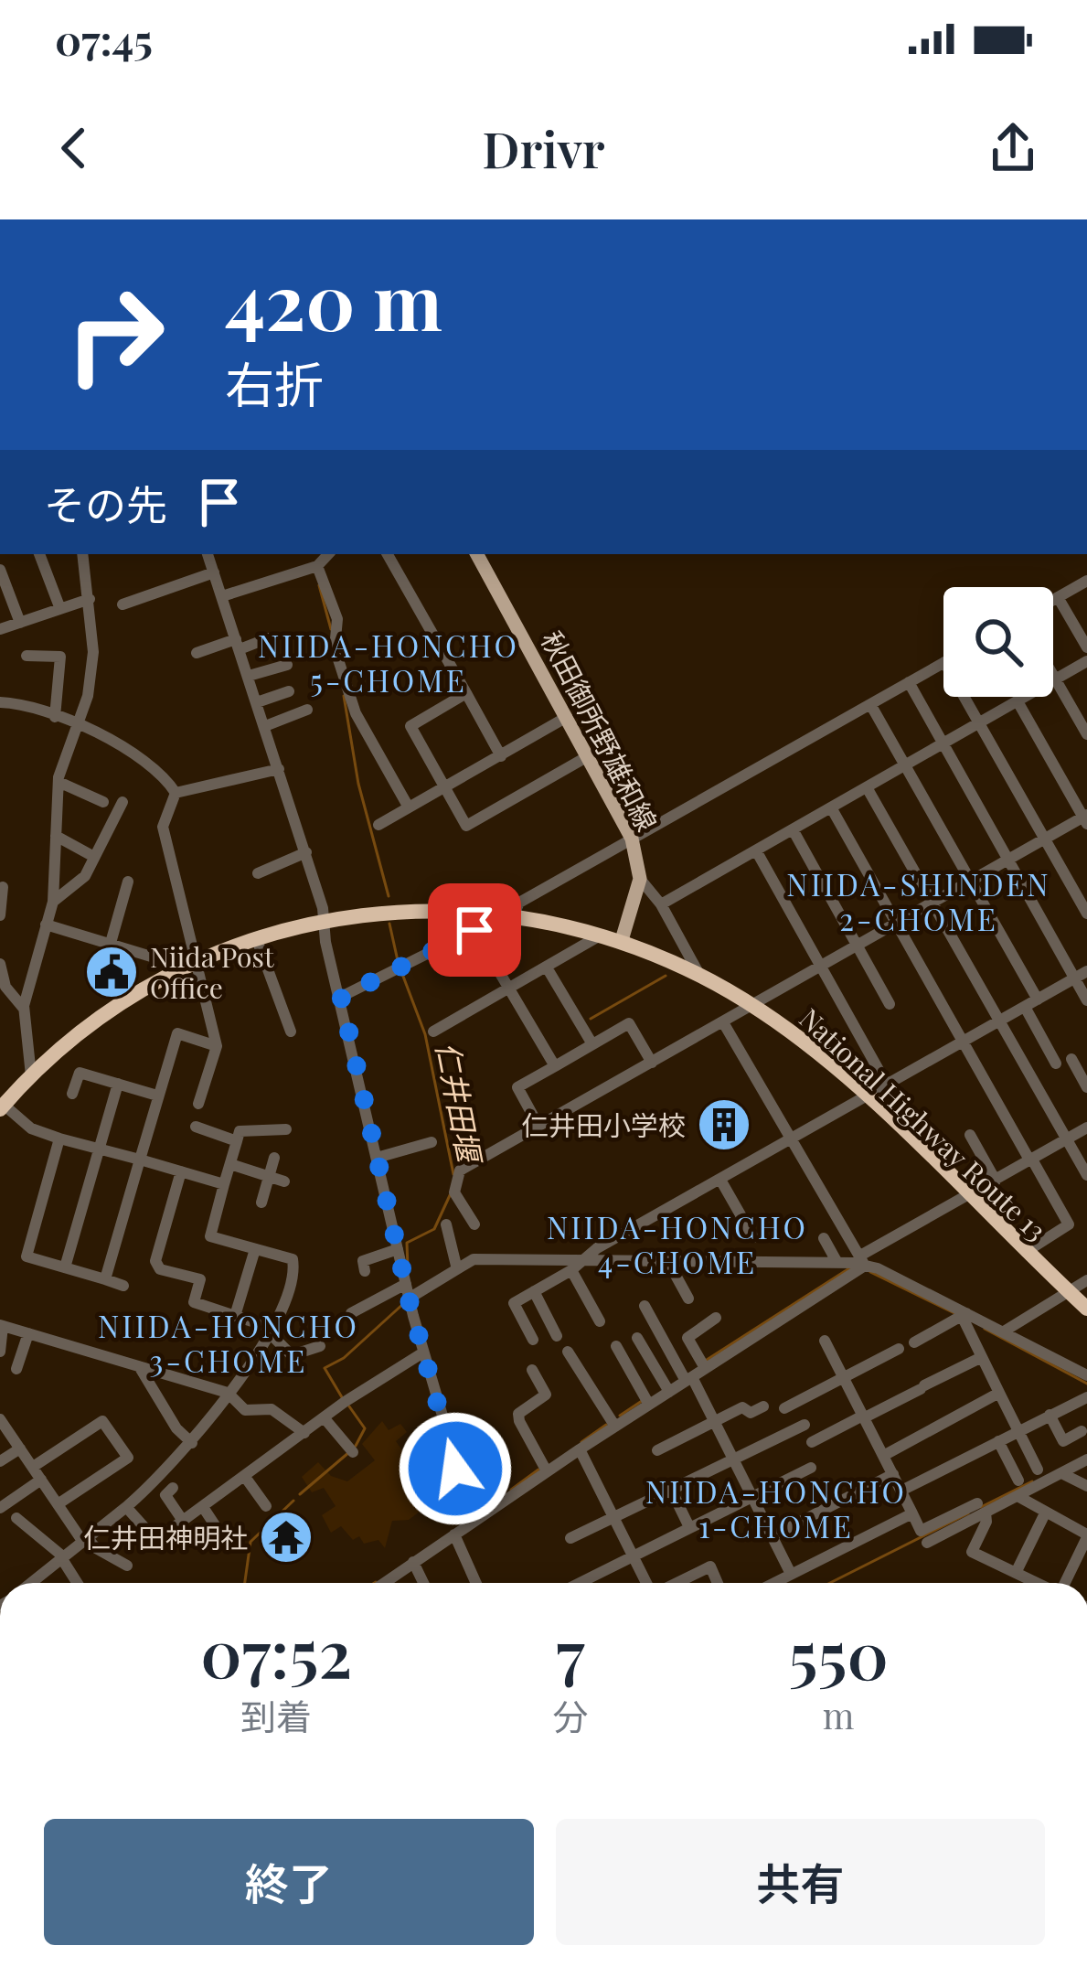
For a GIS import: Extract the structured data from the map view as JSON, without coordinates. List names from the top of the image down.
{
  "streets": {
    "highway": ["National Highway Route 13"],
    "main road": ["秋田御所野雄和線"]
  },
  "crossings": [
    ["秋田御所野雄和線", "National Highway Route 13"]
  ],
  "districts": [
    "NIIDA-HONCHO 5-CHOME",
    "NIIDA-SHINDEN 2-CHOME",
    "NIIDA-HONCHO 4-CHOME",
    "NIIDA-HONCHO 3-CHOME",
    "NIIDA-HONCHO 1-CHOME"
  ],
  "water": ["仁井田堰"],
  "places": {
    "public building": ["Niida Post Office"],
    "building": ["仁井田小学校"],
    "temple": ["仁井田神明社"]
  },
  "page": {
    "status": "07:45",
    "header": "Drivr",
    "turn": ["420 m", "右折"],
    "then": "その先",
    "eta": [
      "07:52",
      "到着",
      "7",
      "分",
      "550",
      "m"
    ],
    "buttons": ["終了", "共有"]
  }
}
